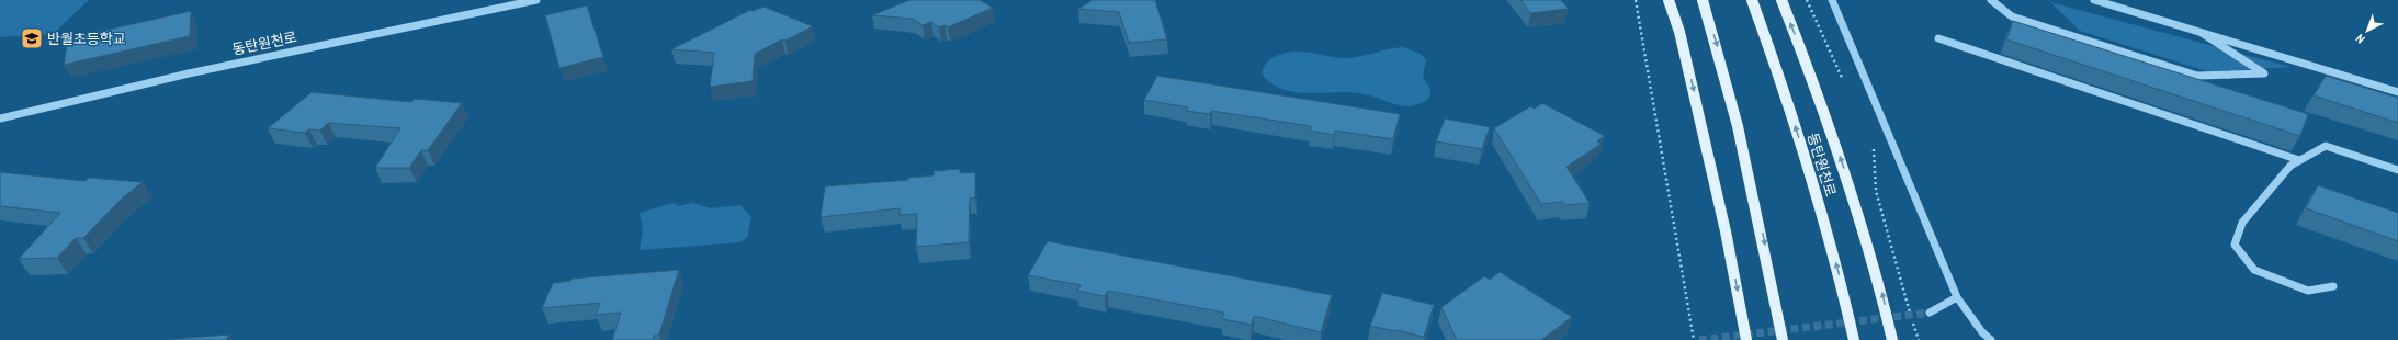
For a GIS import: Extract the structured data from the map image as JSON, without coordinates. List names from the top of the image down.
{
  "streets": {
    "main road": ["동탄원천로"]
  },
  "places": {
    "school or university": ["반월초등학교"]
  },
  "north": "bottom left"
}
